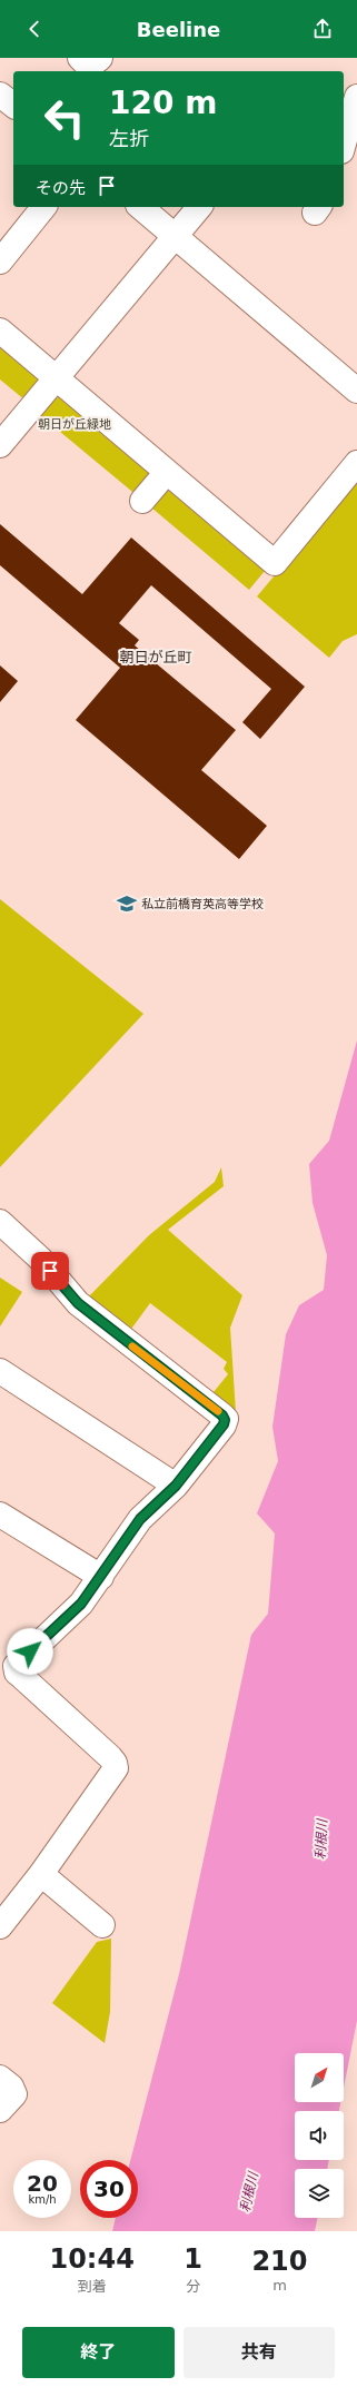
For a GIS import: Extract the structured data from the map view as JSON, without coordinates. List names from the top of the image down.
{
  "districts": ["朝日が丘町"],
  "water": ["利根川"],
  "parks": ["朝日が丘緑地"],
  "places": {
    "school or university": ["私立前橋育英高等学校"]
  },
  "north": "top right",
  "page": {
    "header": "Beeline",
    "turn": ["120 m", "左折"],
    "then": "その先",
    "speed": "20 km/h",
    "limit": "30",
    "eta": [
      "10:44",
      "到着",
      "1",
      "分",
      "210",
      "m"
    ],
    "buttons": ["終了", "共有"]
  }
}
